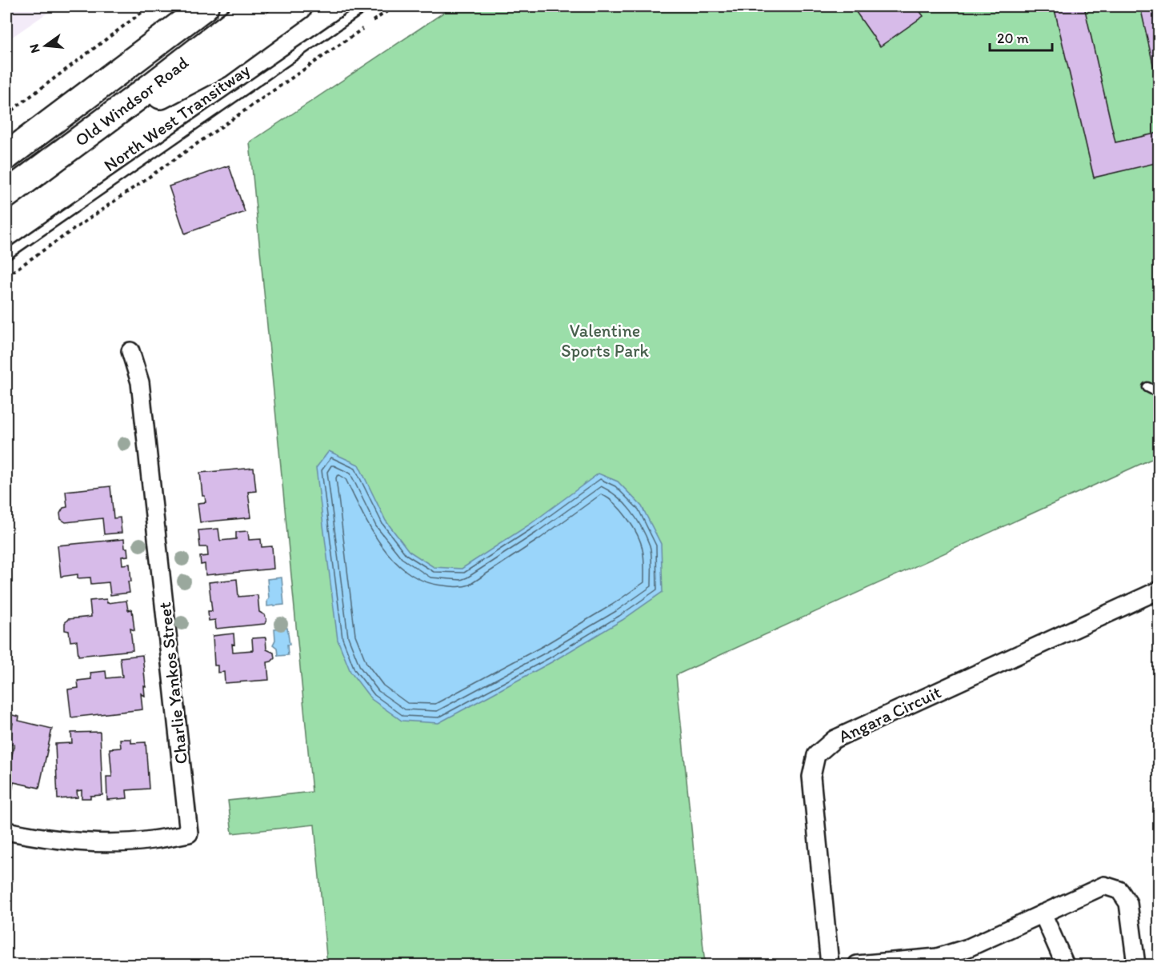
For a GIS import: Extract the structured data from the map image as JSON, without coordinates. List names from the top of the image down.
{
  "streets": {
    "highway": ["Old Windsor Road"],
    "street": ["Charlie Yankos Street", "Angara Circuit"],
    "lane": ["North West Transitway"]
  },
  "parks": ["Valentine Sports Park"],
  "scale_bar": "20 m",
  "north": "left"
}
